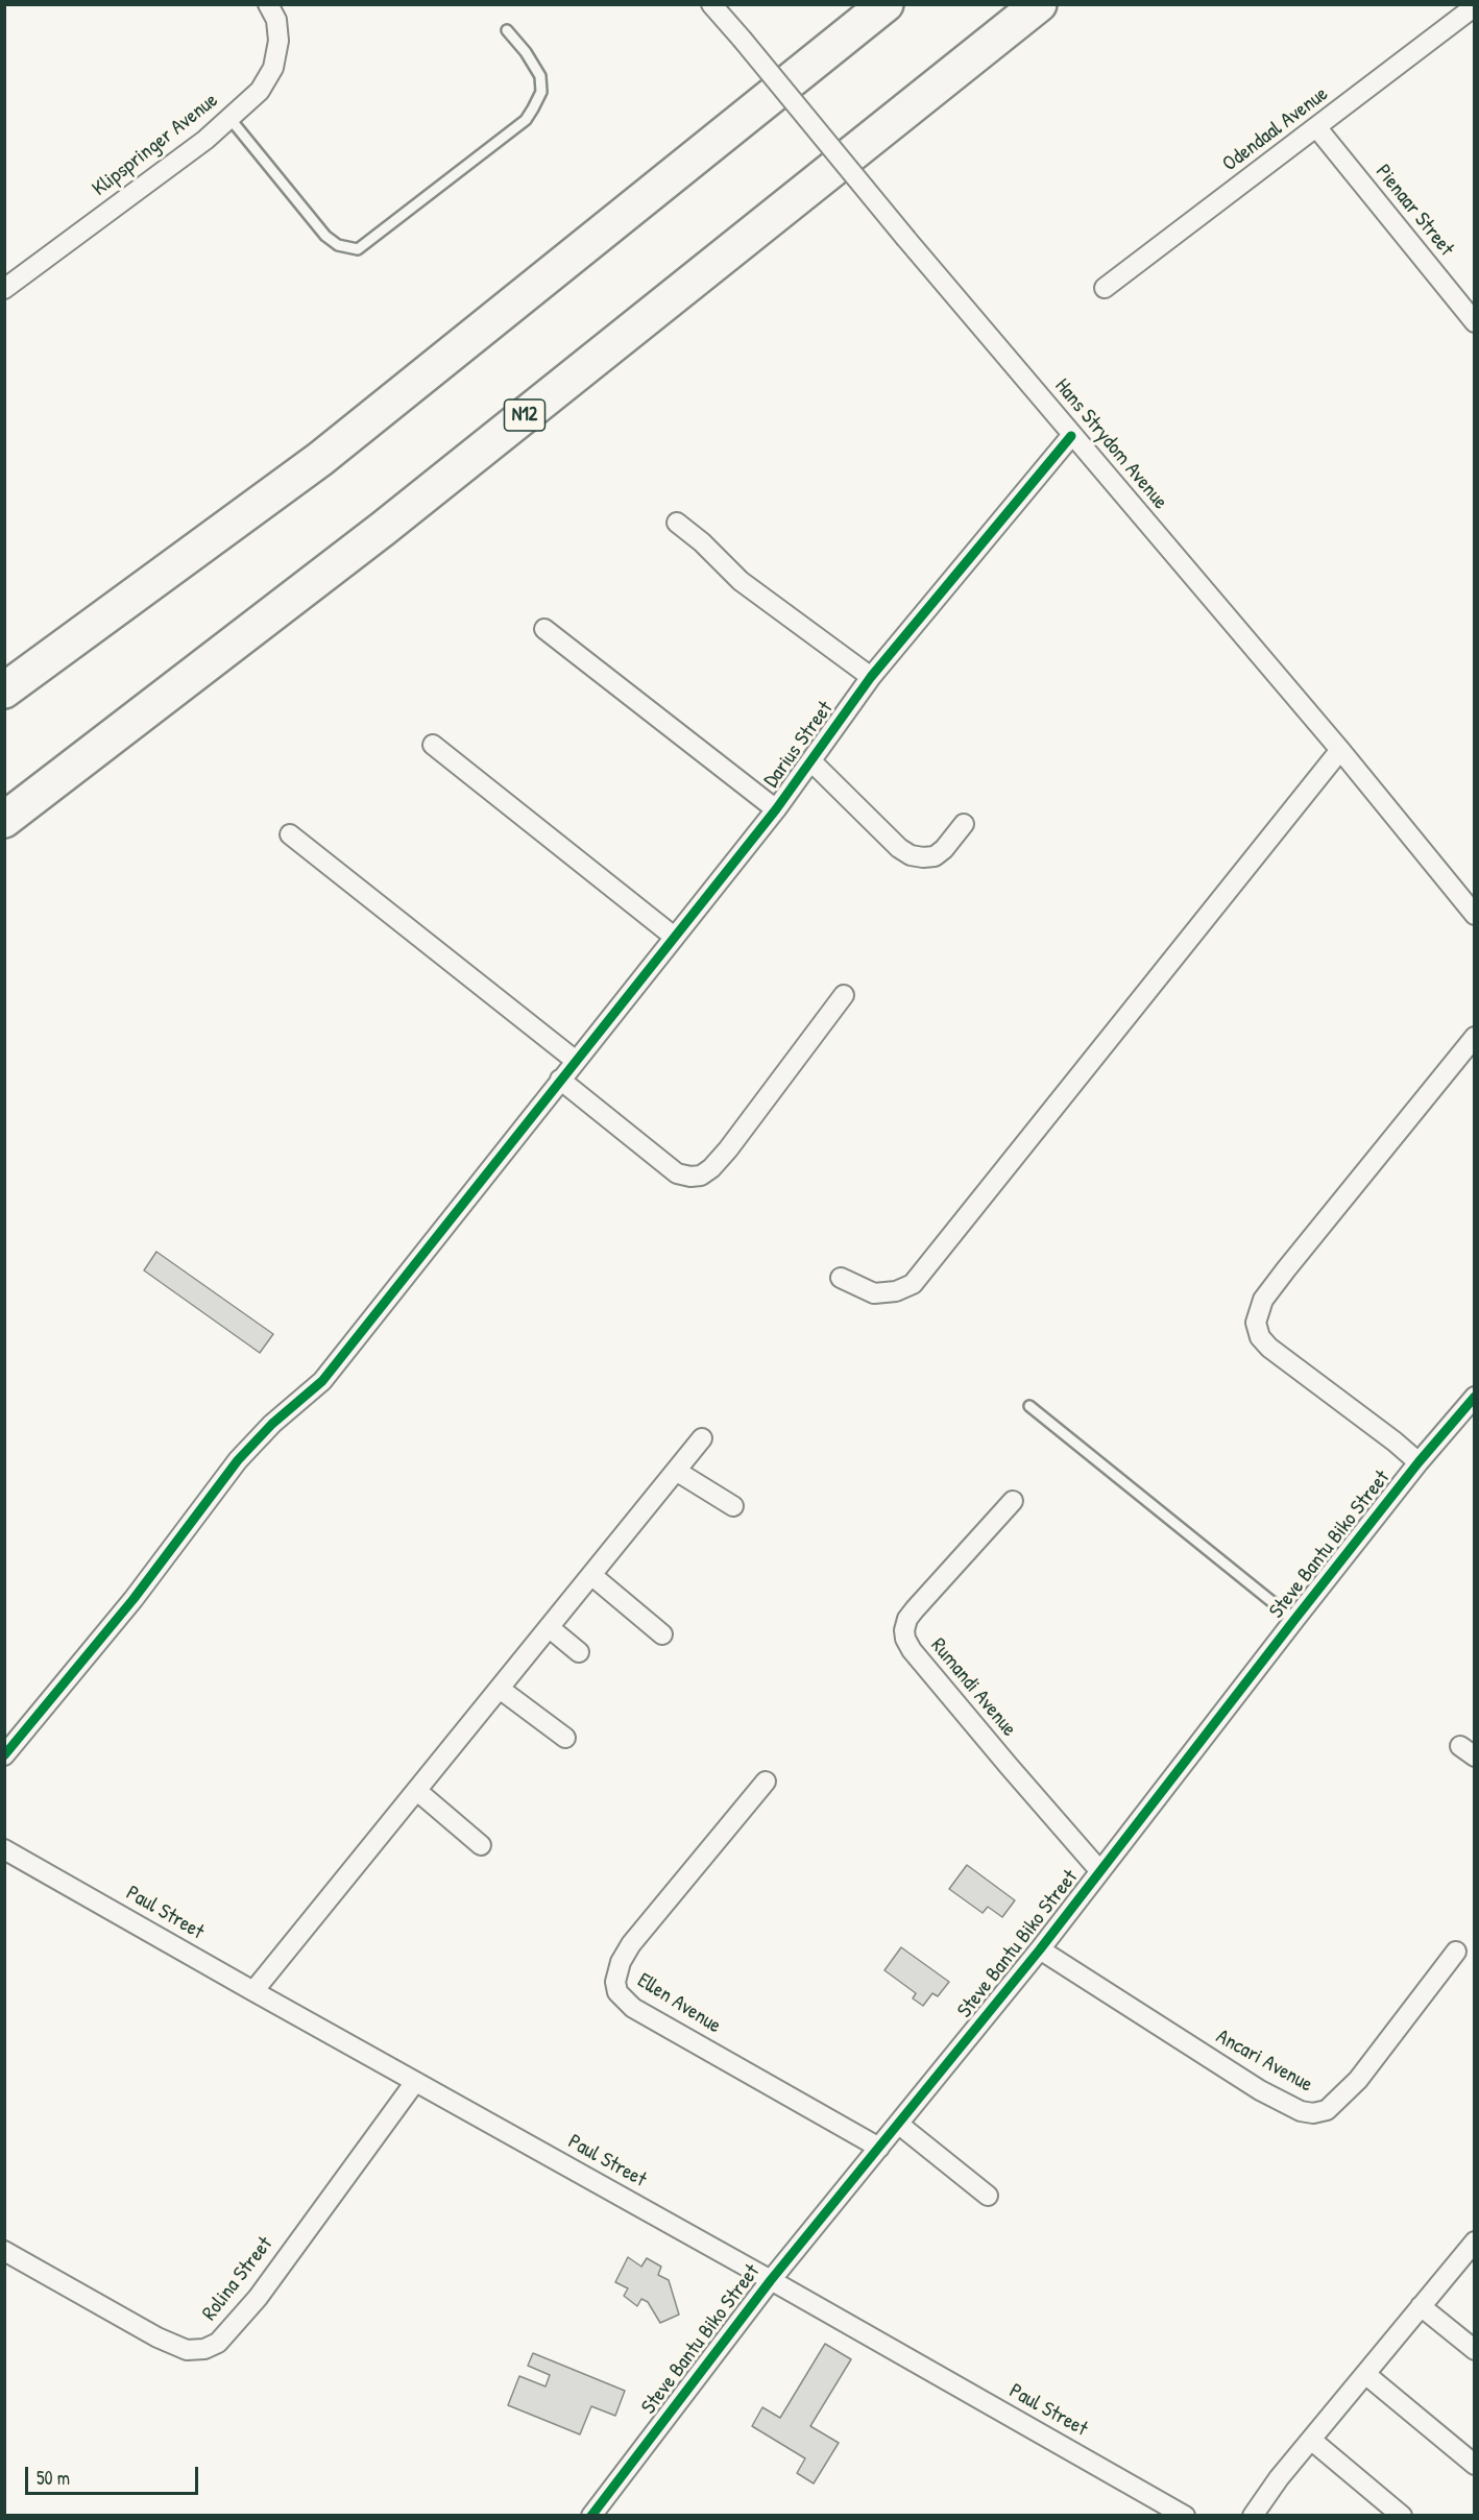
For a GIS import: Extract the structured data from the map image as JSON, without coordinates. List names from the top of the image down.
{
  "streets": {
    "highway": ["N12"],
    "street": [
      "Odendaal Avenue",
      "Klipspringer Avenue",
      "Pienaar Street",
      "Hans Strydom Avenue",
      "Darius Street",
      "Steve Bantu Biko Street",
      "Rumandi Avenue",
      "Paul Street",
      "Ellen Avenue",
      "Ancari Avenue",
      "Rolina Street"
    ]
  },
  "crossings": [
    ["Odendaal Avenue", "Pienaar Street"],
    ["Hans Strydom Avenue", "Darius Street"],
    ["Steve Bantu Biko Street", "Rumandi Avenue"],
    ["Steve Bantu Biko Street", "Paul Street"],
    ["Steve Bantu Biko Street", "Ellen Avenue"],
    ["Steve Bantu Biko Street", "Ancari Avenue"],
    ["Paul Street", "Rolina Street"]
  ],
  "scale_bar": "50 m"
}
